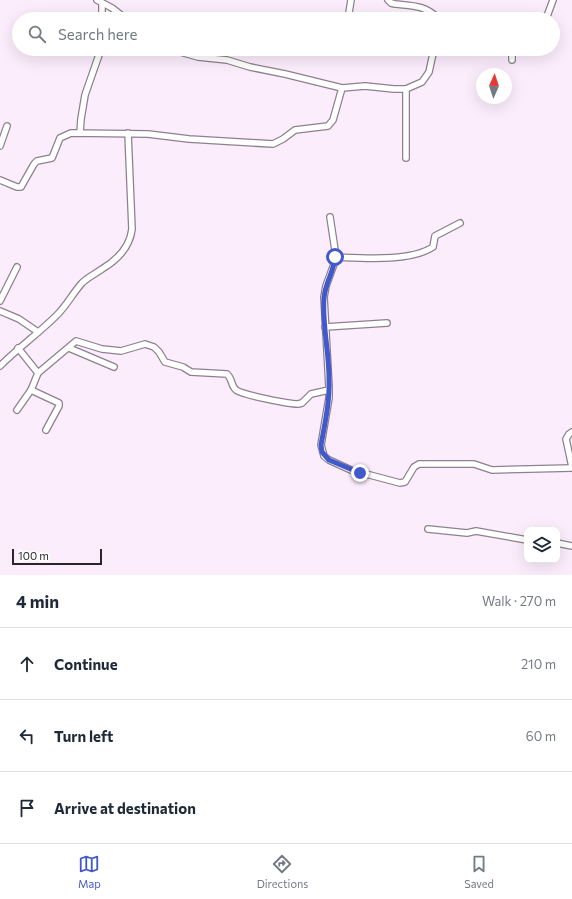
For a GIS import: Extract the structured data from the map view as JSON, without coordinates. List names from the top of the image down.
{
  "scale_bar": "100 m",
  "north": "top",
  "page": {
    "search": "Search here",
    "scale": "100 m",
    "heading": ["4 min", "Walk · 270 m"],
    "list": [
      ["Continue", "210 m"],
      ["Turn left", "60 m"],
      "Arrive at destination"
    ],
    "nav": ["Map", "Directions", "Saved"]
  }
}
